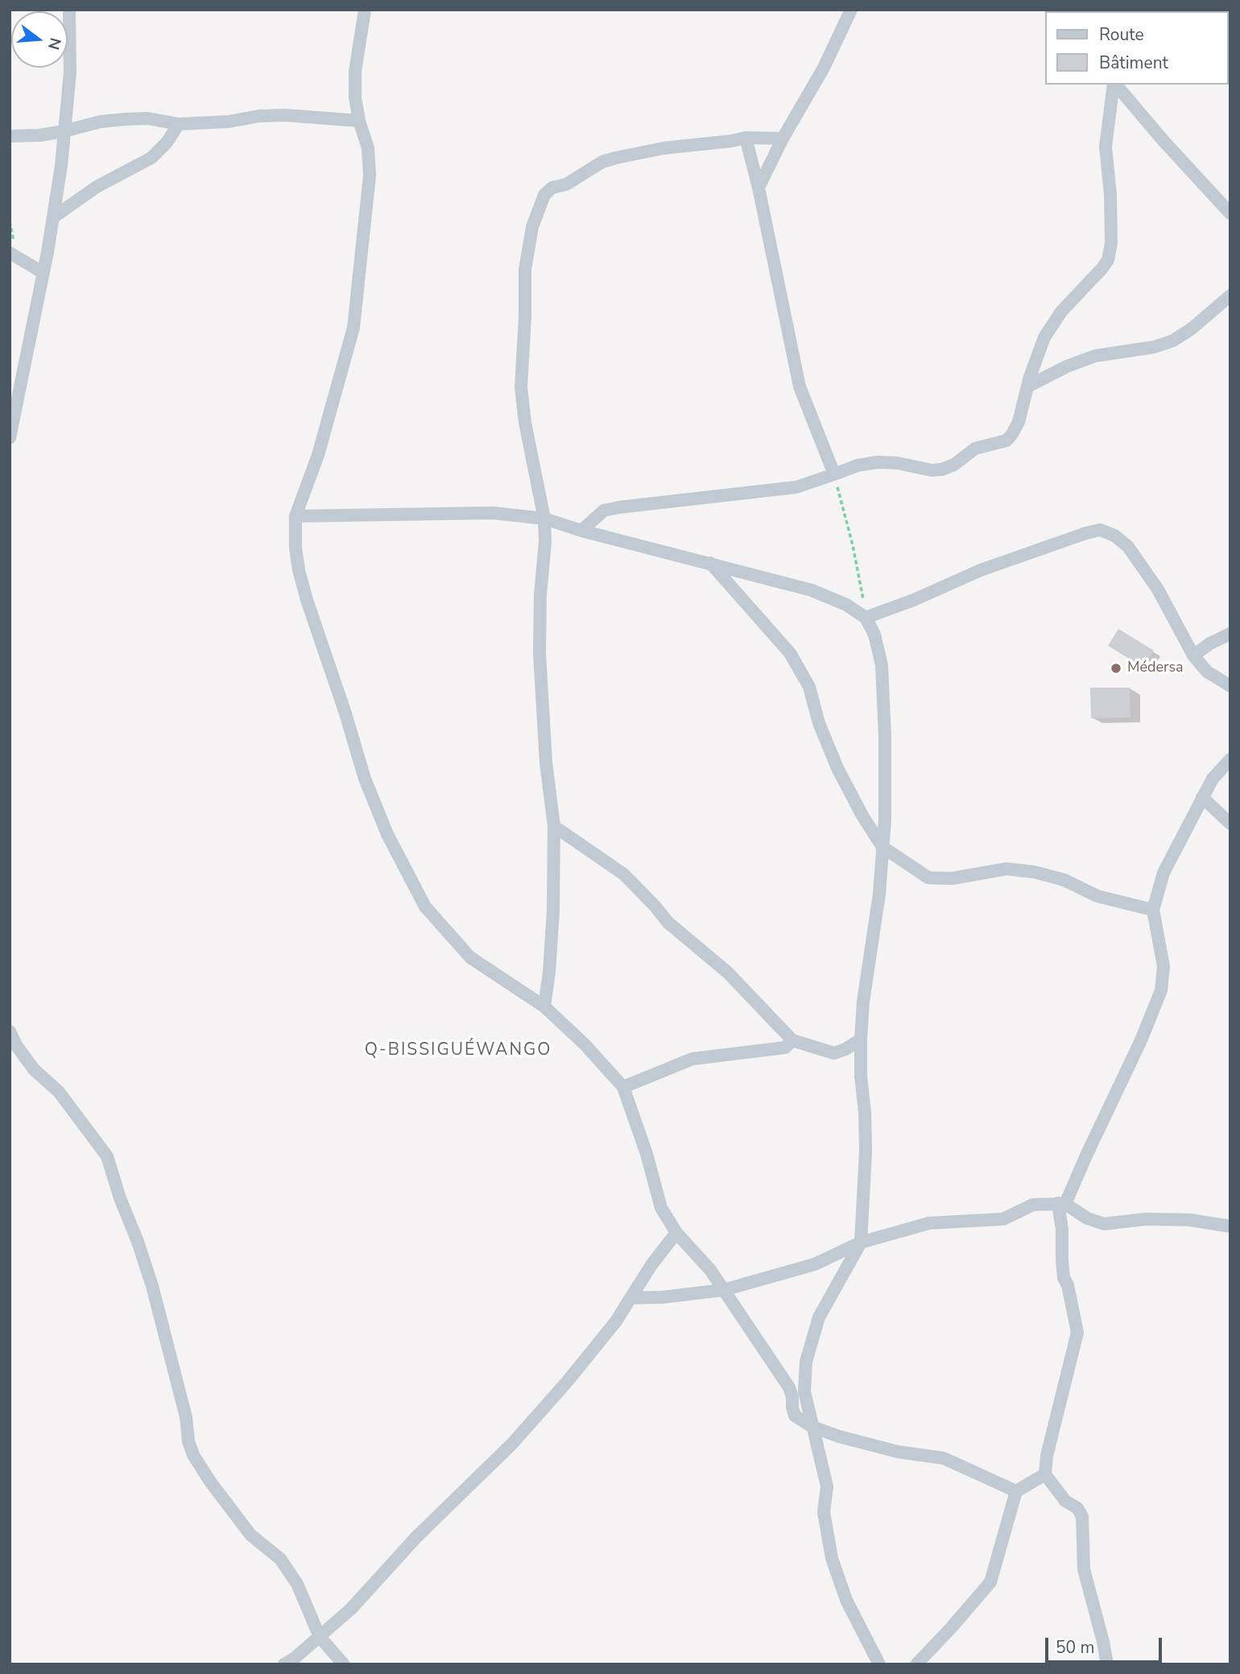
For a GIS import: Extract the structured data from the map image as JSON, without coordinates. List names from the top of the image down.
{
  "districts": ["Q-BISSIGUÉWANGO"],
  "places": ["Médersa"],
  "legend": ["Route", "Bâtiment"],
  "scale_bar": "50 m",
  "north": "right"
}
